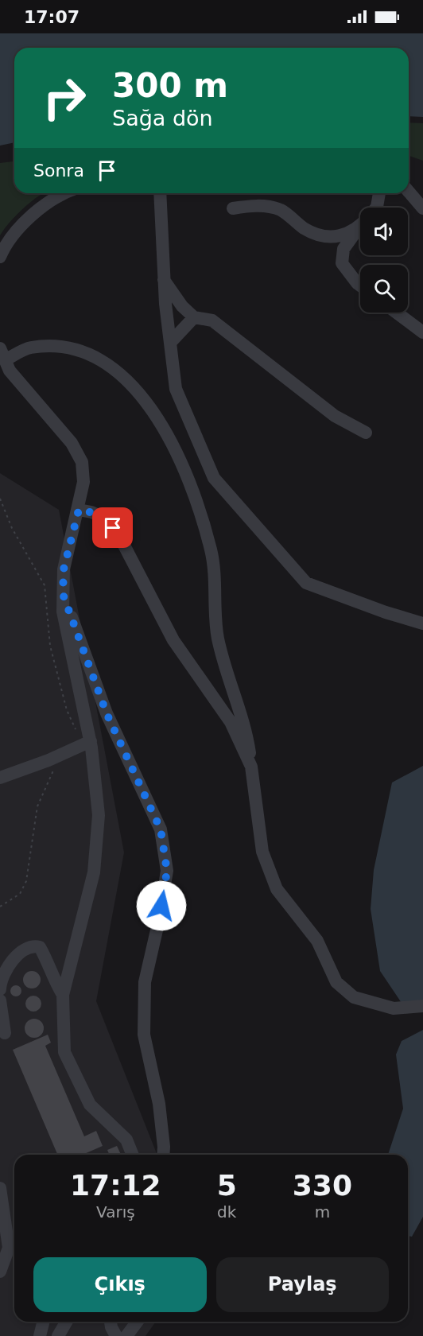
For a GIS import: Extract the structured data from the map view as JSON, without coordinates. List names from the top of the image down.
{
  "page": {
    "status": "17:07",
    "turn": ["300 m", "Sağa dön"],
    "then": "Sonra",
    "eta": [
      "17:12",
      "Varış",
      "5",
      "dk",
      "330",
      "m"
    ],
    "buttons": ["Çıkış", "Paylaş"]
  }
}
